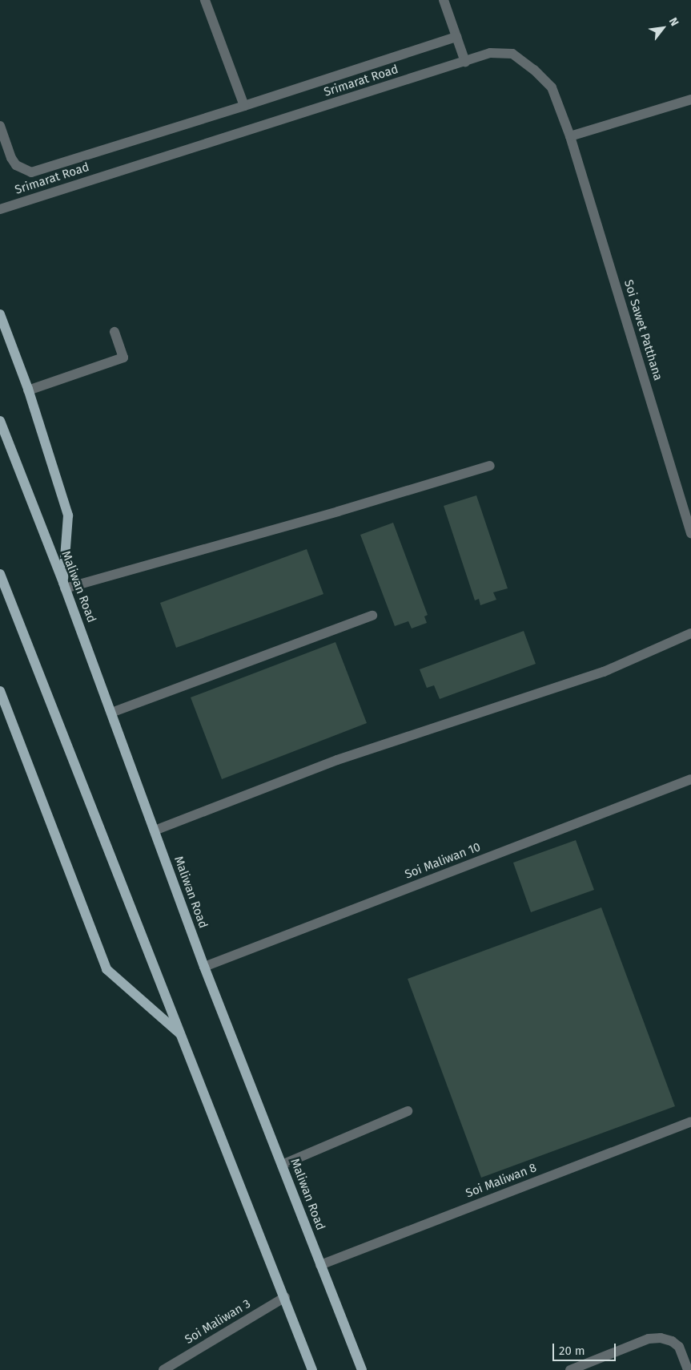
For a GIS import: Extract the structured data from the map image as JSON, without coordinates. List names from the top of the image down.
{
  "streets": {
    "main road": ["Maliwan Road"],
    "street": [
      "Srimarat Road",
      "Soi Sawet Patthana",
      "Soi Maliwan 10",
      "Soi Maliwan 8",
      "Soi Maliwan 3"
    ]
  },
  "crossings": [
    ["Srimarat Road", "Soi Sawet Patthana"],
    ["Maliwan Road", "Soi Maliwan 10"],
    ["Maliwan Road", "Soi Maliwan 8"]
  ],
  "scale_bar": "20 m",
  "north": "top right"
}
